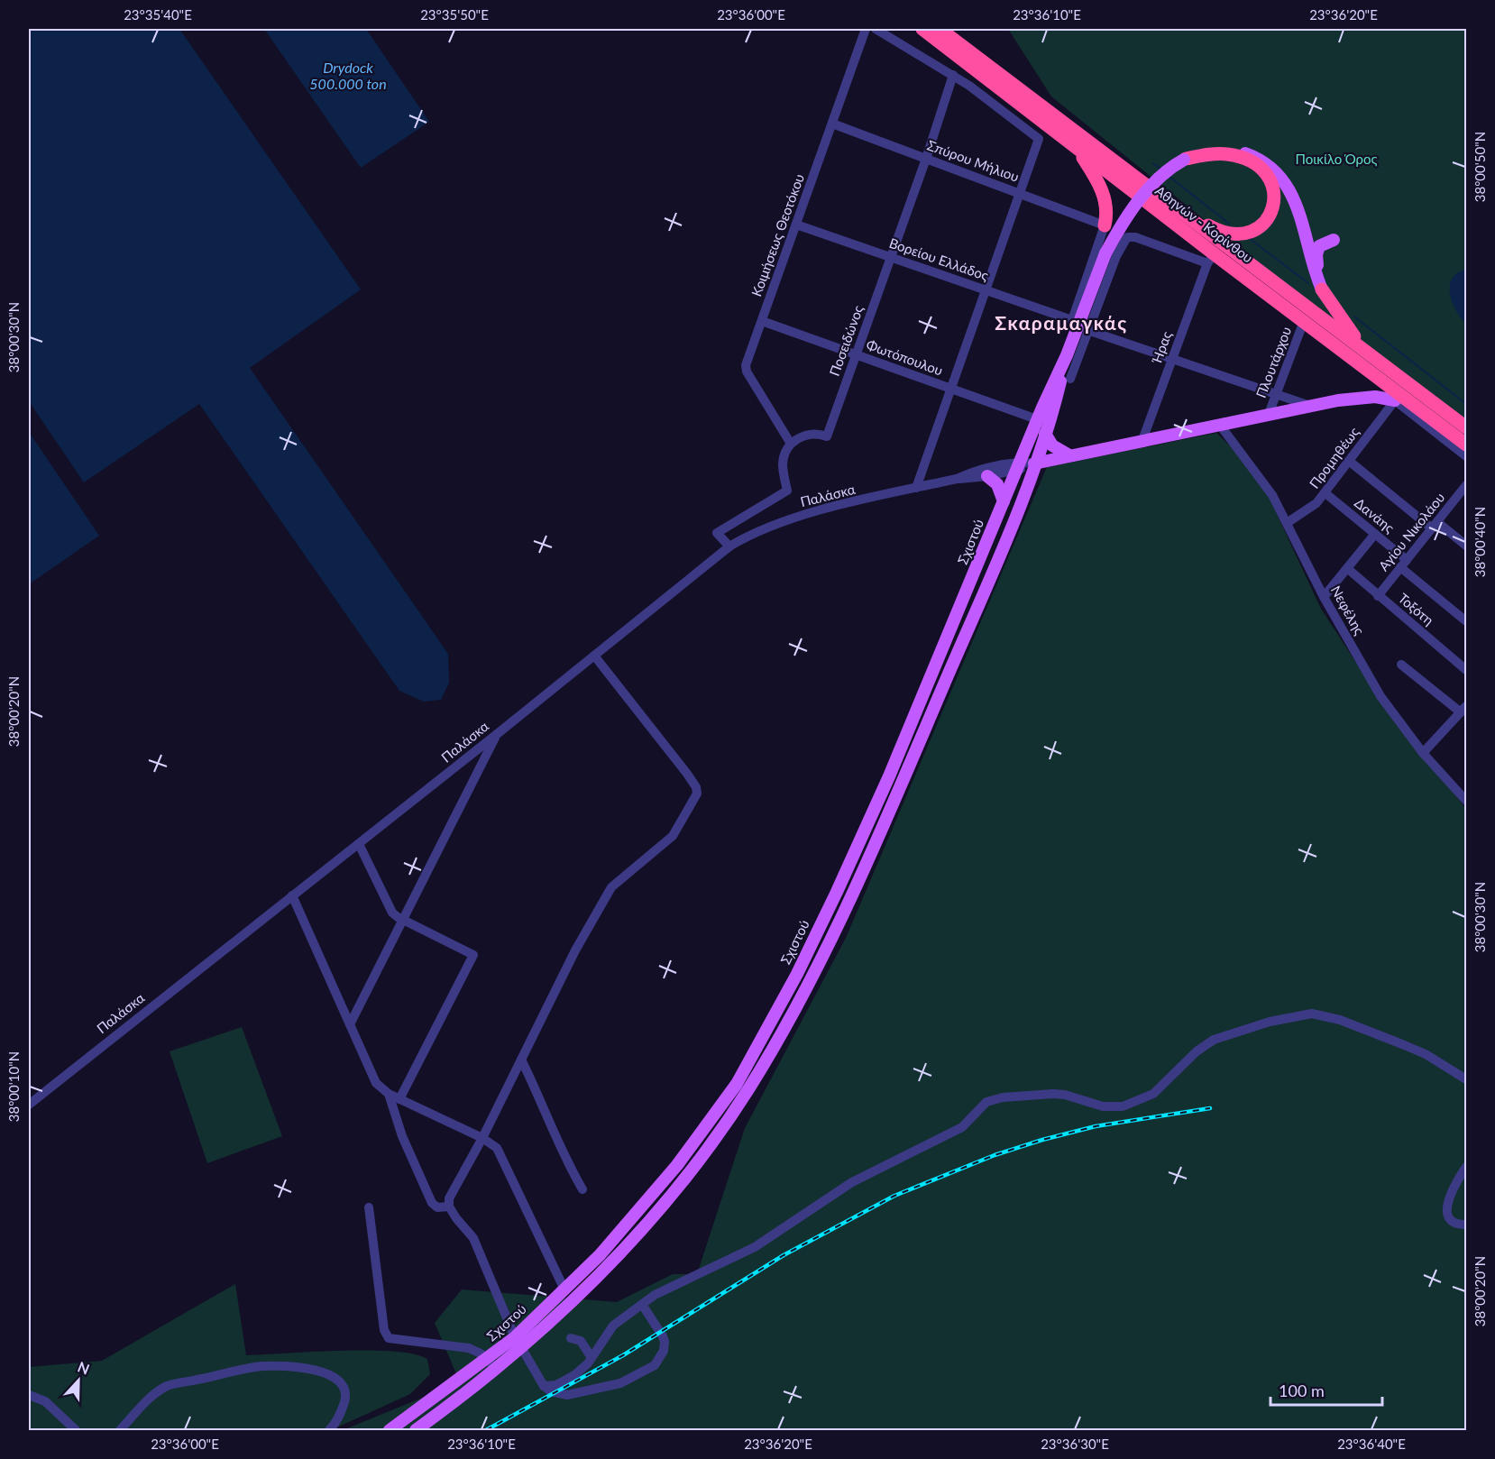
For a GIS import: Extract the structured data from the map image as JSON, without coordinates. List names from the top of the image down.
{
  "streets": {
    "highway": ["Αθηνών - Κορίνθου"],
    "main road": ["Σχιστού"],
    "street": [
      "Σπύρου Μήλιου",
      "Κοιμήσεως Θεοτόκου",
      "Βορείου Ελλάδος",
      "Ποσειδώνος",
      "Ήρας",
      "Φωτόπουλου",
      "Πλουτάρχου",
      "Προμηθέως",
      "Παλάσκα",
      "Δανάης",
      "Αγίου Νικολάου",
      "Τοξότη",
      "Νεφέλης"
    ]
  },
  "crossings": [
    ["Σπύρου Μήλιου", "Κοιμήσεως Θεοτόκου"],
    ["Σπύρου Μήλιου", "Ποσειδώνος"],
    ["Αθηνών - Κορίνθου", "Ήρας"],
    ["Αθηνών - Κορίνθου", "Πλουτάρχου"],
    ["Κοιμήσεως Θεοτόκου", "Βορείου Ελλάδος"],
    ["Κοιμήσεως Θεοτόκου", "Ποσειδώνος"],
    ["Κοιμήσεως Θεοτόκου", "Φωτόπουλου"],
    ["Βορείου Ελλάδος", "Ποσειδώνος"],
    ["Ποσειδώνος", "Φωτόπουλου"],
    ["Φωτόπουλου", "Σχιστού"],
    ["Προμηθέως", "Δανάης"],
    ["Προμηθέως", "Νεφέλης"],
    ["Παλάσκα", "Σχιστού"],
    ["Δανάης", "Αγίου Νικολάου"],
    ["Αγίου Νικολάου", "Τοξότη"]
  ],
  "districts": ["Σκαραμαγκάς"],
  "water": ["Drydock 500.000 ton"],
  "parks": ["Ποικίλο Όρος"],
  "scale_bar": "100 m",
  "north": "top",
  "coordinates": [
    "23°35'40\"E",
    "23°35'50\"E",
    "23°36'00\"E",
    "23°36'10\"E",
    "23°36'20\"E",
    "38°00'50\"N",
    "38°00'30\"N",
    "38°00'40\"N",
    "38°00'20\"N",
    "38°00'10\"N",
    "23°36'30\"E",
    "23°36'40\"E"
  ]
}
